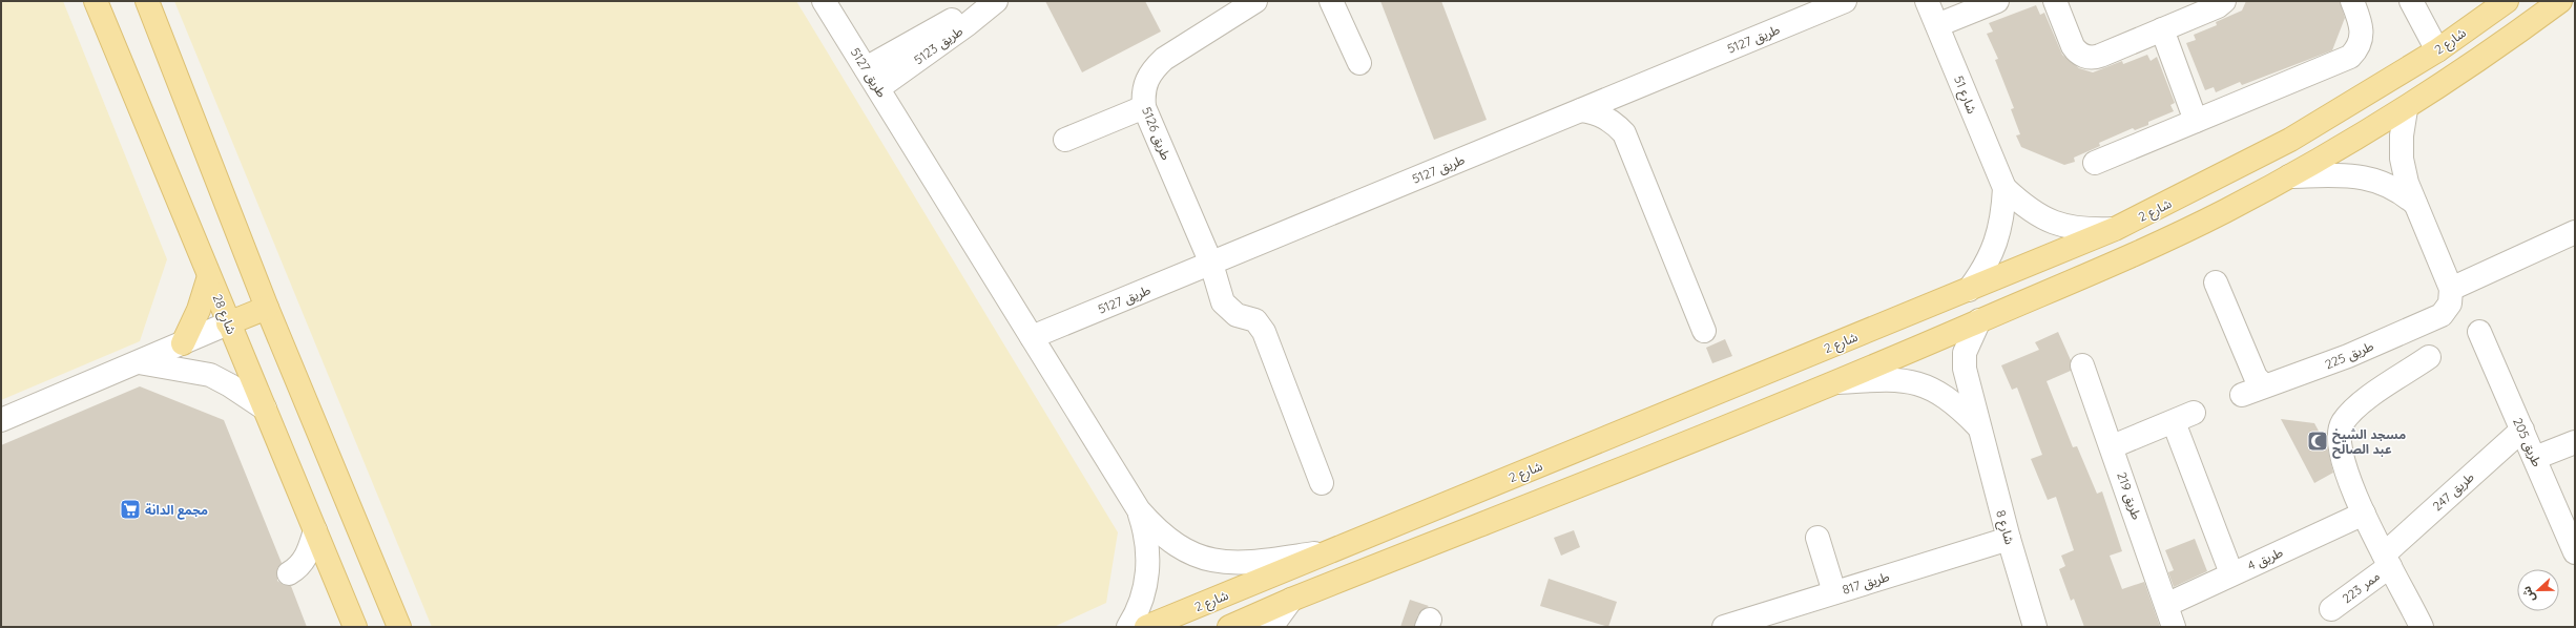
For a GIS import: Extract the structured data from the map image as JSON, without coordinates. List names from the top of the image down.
{
  "streets": {
    "main road": ["شارع 2", "شارع 28"],
    "street": [
      "طريق 5127",
      "طريق 5123",
      "شارع 51",
      "طريق 5126",
      "طريق 225",
      "طريق 205",
      "طريق 247",
      "طريق 219",
      "شارع 8",
      "طريق 4",
      "طريق 817",
      "ممر 223"
    ]
  },
  "crossings": [
    ["طريق 5127", "شارع 2"],
    ["طريق 5127", "طريق 5123"],
    ["طريق 5127", "طريق 5126"],
    ["شارع 2", "شارع 51"],
    ["طريق 205", "طريق 247"],
    ["طريق 247", "ممر 223"],
    ["طريق 219", "طريق 4"],
    ["شارع 8", "طريق 817"]
  ],
  "places": {
    "mosque": ["مسجد الشيخ عبد الصالح"],
    "supermarket": ["مجمع الدانة"]
  },
  "north": "left"
}
